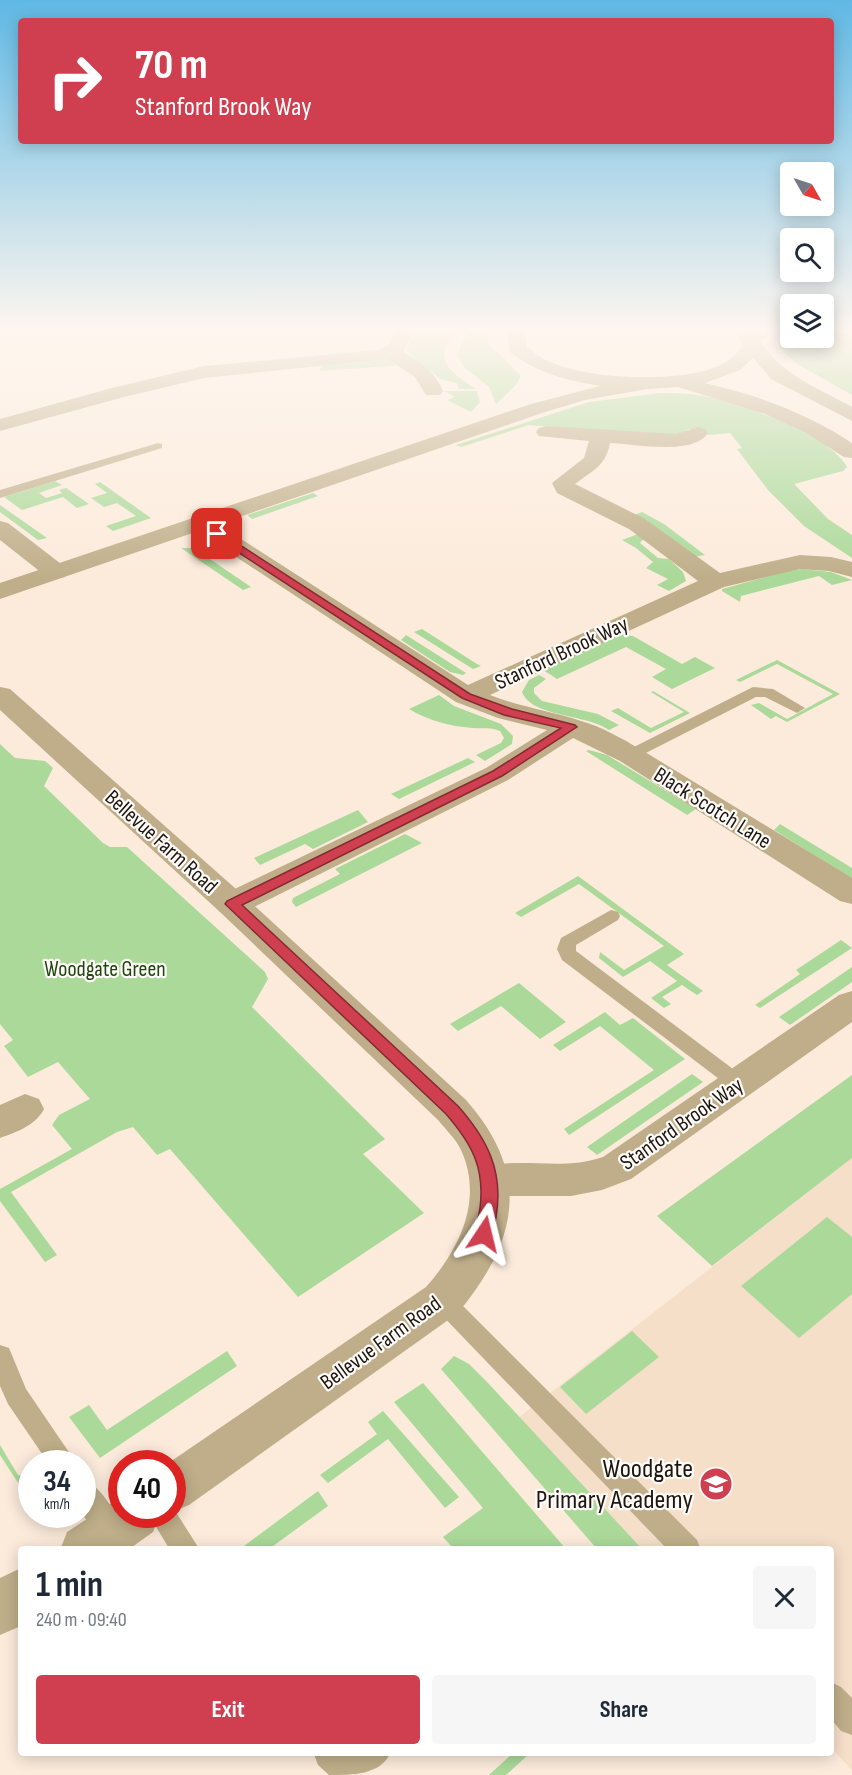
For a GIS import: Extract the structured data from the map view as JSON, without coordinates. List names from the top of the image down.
{
  "streets": {
    "street": ["Stanford Brook Way", "Black Scotch Lane", "Bellevue Farm Road"]
  },
  "crossings": [
    ["Stanford Brook Way", "Black Scotch Lane"],
    ["Stanford Brook Way", "Bellevue Farm Road"]
  ],
  "parks": ["Woodgate Green"],
  "places": {
    "school or university": ["Woodgate Primary Academy"]
  },
  "north": "bottom right",
  "page": {
    "turn": ["70 m", "Stanford Brook Way"],
    "speed": "34 km/h",
    "limit": "40",
    "heading": ["1 min", "240 m · 09:40"],
    "buttons": ["Exit", "Share"]
  }
}
